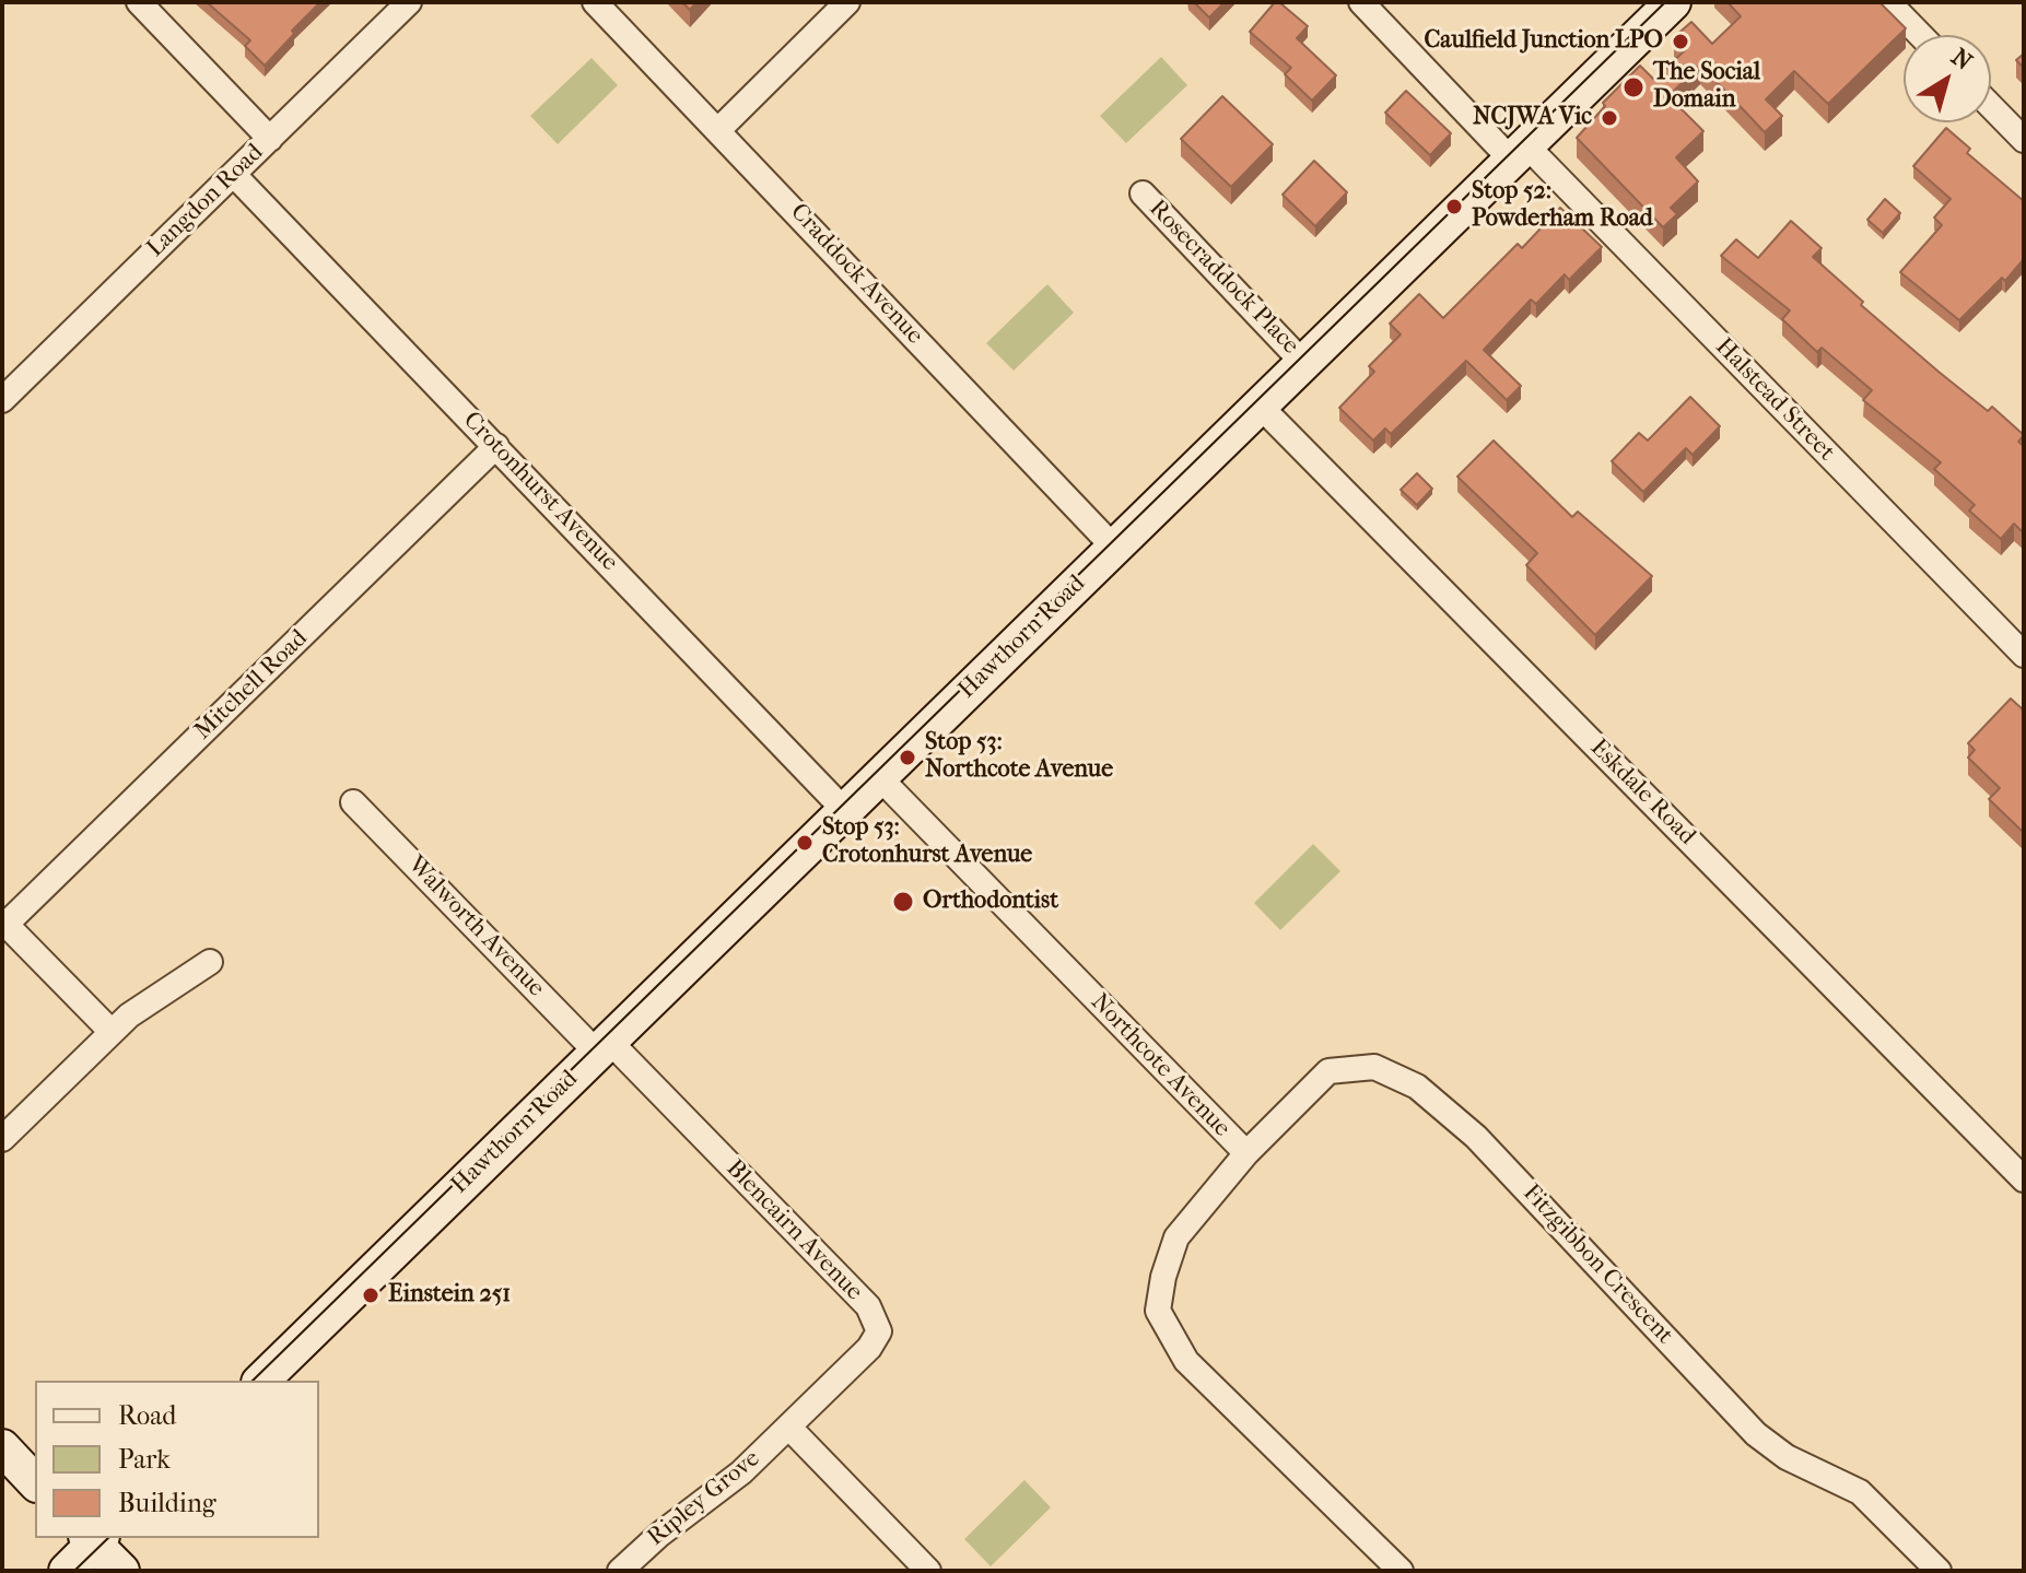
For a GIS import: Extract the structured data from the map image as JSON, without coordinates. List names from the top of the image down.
{
  "streets": {
    "main road": ["Hawthorn Road"],
    "street": [
      "Langdon Road",
      "Craddock Avenue",
      "Rosecraddock Place",
      "Halstead Street",
      "Crotonhurst Avenue",
      "Mitchell Road",
      "Eskdale Road",
      "Walworth Avenue",
      "Northcote Avenue",
      "Blencairn Avenue",
      "Fitzgibbon Crescent",
      "Ripley Grove"
    ]
  },
  "crossings": [
    ["Langdon Road", "Crotonhurst Avenue"],
    ["Craddock Avenue", "Hawthorn Road"],
    ["Rosecraddock Place", "Hawthorn Road"],
    ["Halstead Street", "Hawthorn Road"],
    ["Crotonhurst Avenue", "Hawthorn Road"],
    ["Crotonhurst Avenue", "Mitchell Road"],
    ["Hawthorn Road", "Eskdale Road"],
    ["Hawthorn Road", "Walworth Avenue"],
    ["Hawthorn Road", "Northcote Avenue"],
    ["Hawthorn Road", "Blencairn Avenue"],
    ["Walworth Avenue", "Blencairn Avenue"],
    ["Northcote Avenue", "Fitzgibbon Crescent"],
    ["Blencairn Avenue", "Ripley Grove"]
  ],
  "places": [
    "Caulfield Junction LPO",
    "The Social Domain",
    "NCJWA Vic",
    "Stop 52: Powderham Road",
    "Stop 53: Northcote Avenue",
    "Stop 53: Crotonhurst Avenue",
    "Orthodontist",
    "Einstein 251"
  ],
  "legend": ["Road", "Park", "Building"],
  "north": "top right"
}
